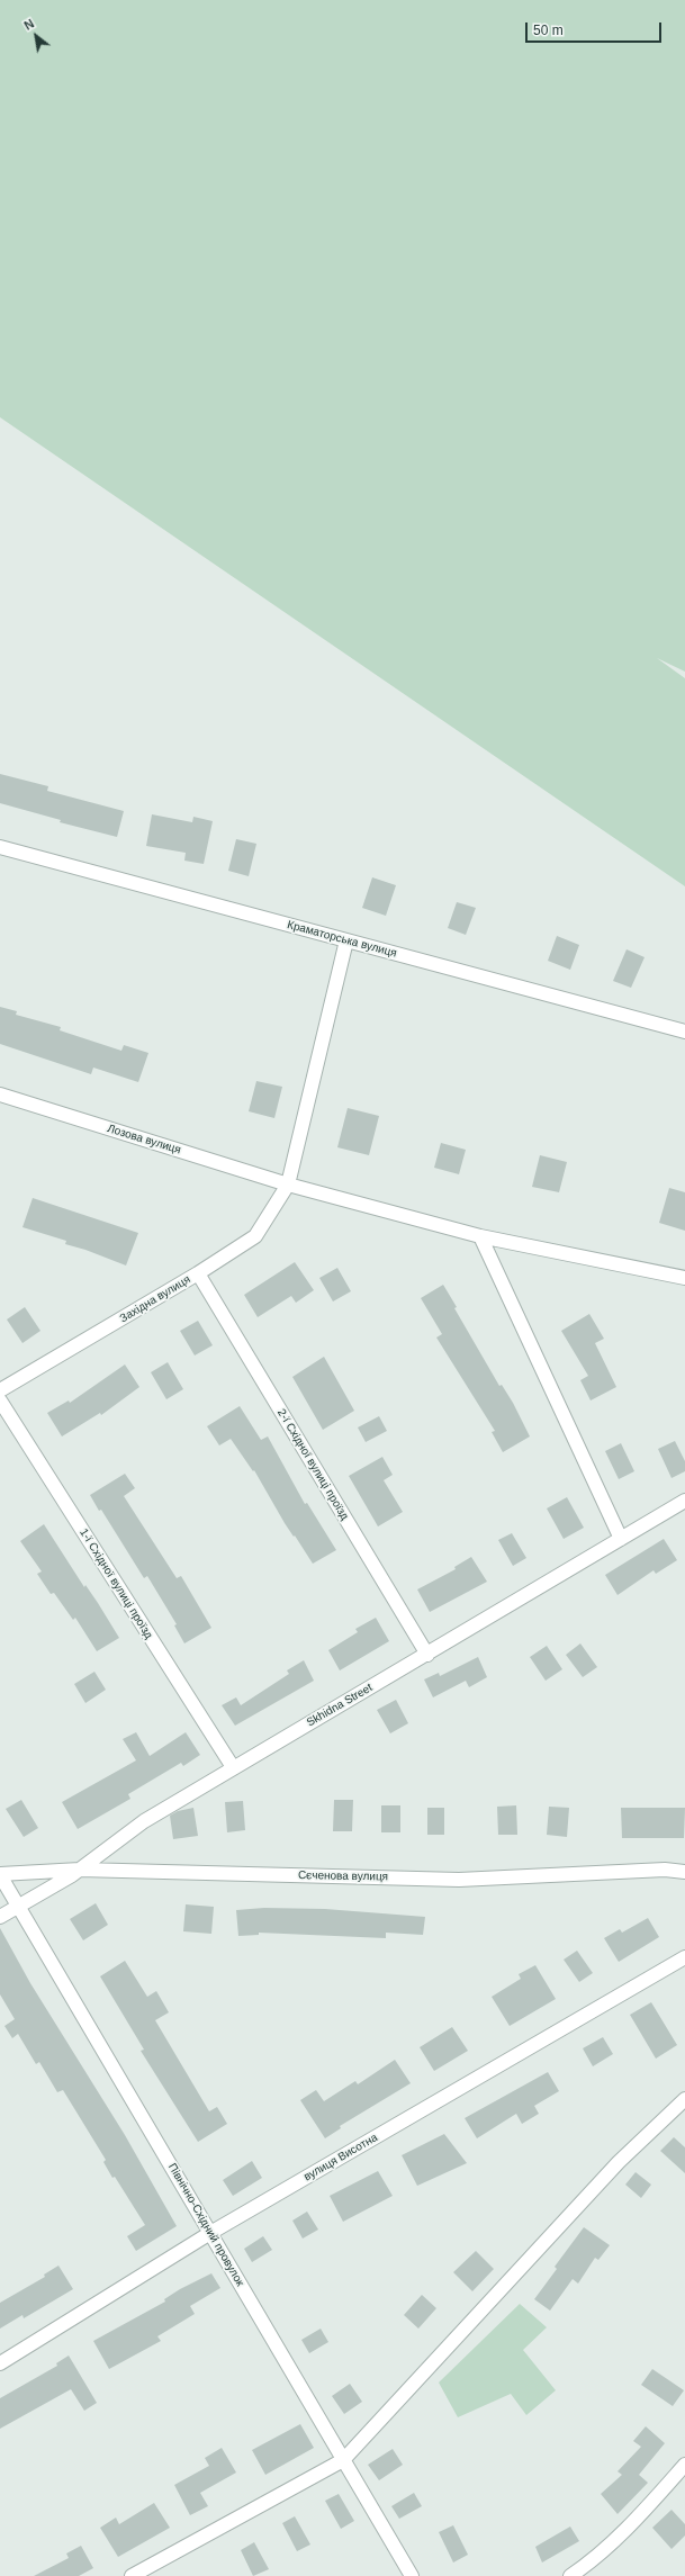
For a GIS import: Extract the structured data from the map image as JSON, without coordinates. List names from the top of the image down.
{
  "streets": {
    "street": [
      "Краматорська вулиця",
      "Лозова вулиця",
      "Західна вулиця",
      "2-ї Східної вулиці проїзд",
      "1-ї Східної вулиці проїзд",
      "Skhidna Street",
      "Сєченова вулиця",
      "вулиця Висотна",
      "Північно-Східний провулок"
    ]
  },
  "crossings": [
    ["Краматорська вулиця", "Західна вулиця"],
    ["Лозова вулиця", "Західна вулиця"],
    ["Західна вулиця", "2-ї Східної вулиці проїзд"],
    ["2-ї Східної вулиці проїзд", "Skhidna Street"],
    ["1-ї Східної вулиці проїзд", "Skhidna Street"],
    ["Skhidna Street", "Сєченова вулиця"],
    ["Skhidna Street", "Північно-Східний провулок"],
    ["Сєченова вулиця", "Північно-Східний провулок"],
    ["вулиця Висотна", "Північно-Східний провулок"]
  ],
  "scale_bar": "50 m",
  "north": "top left"
}
